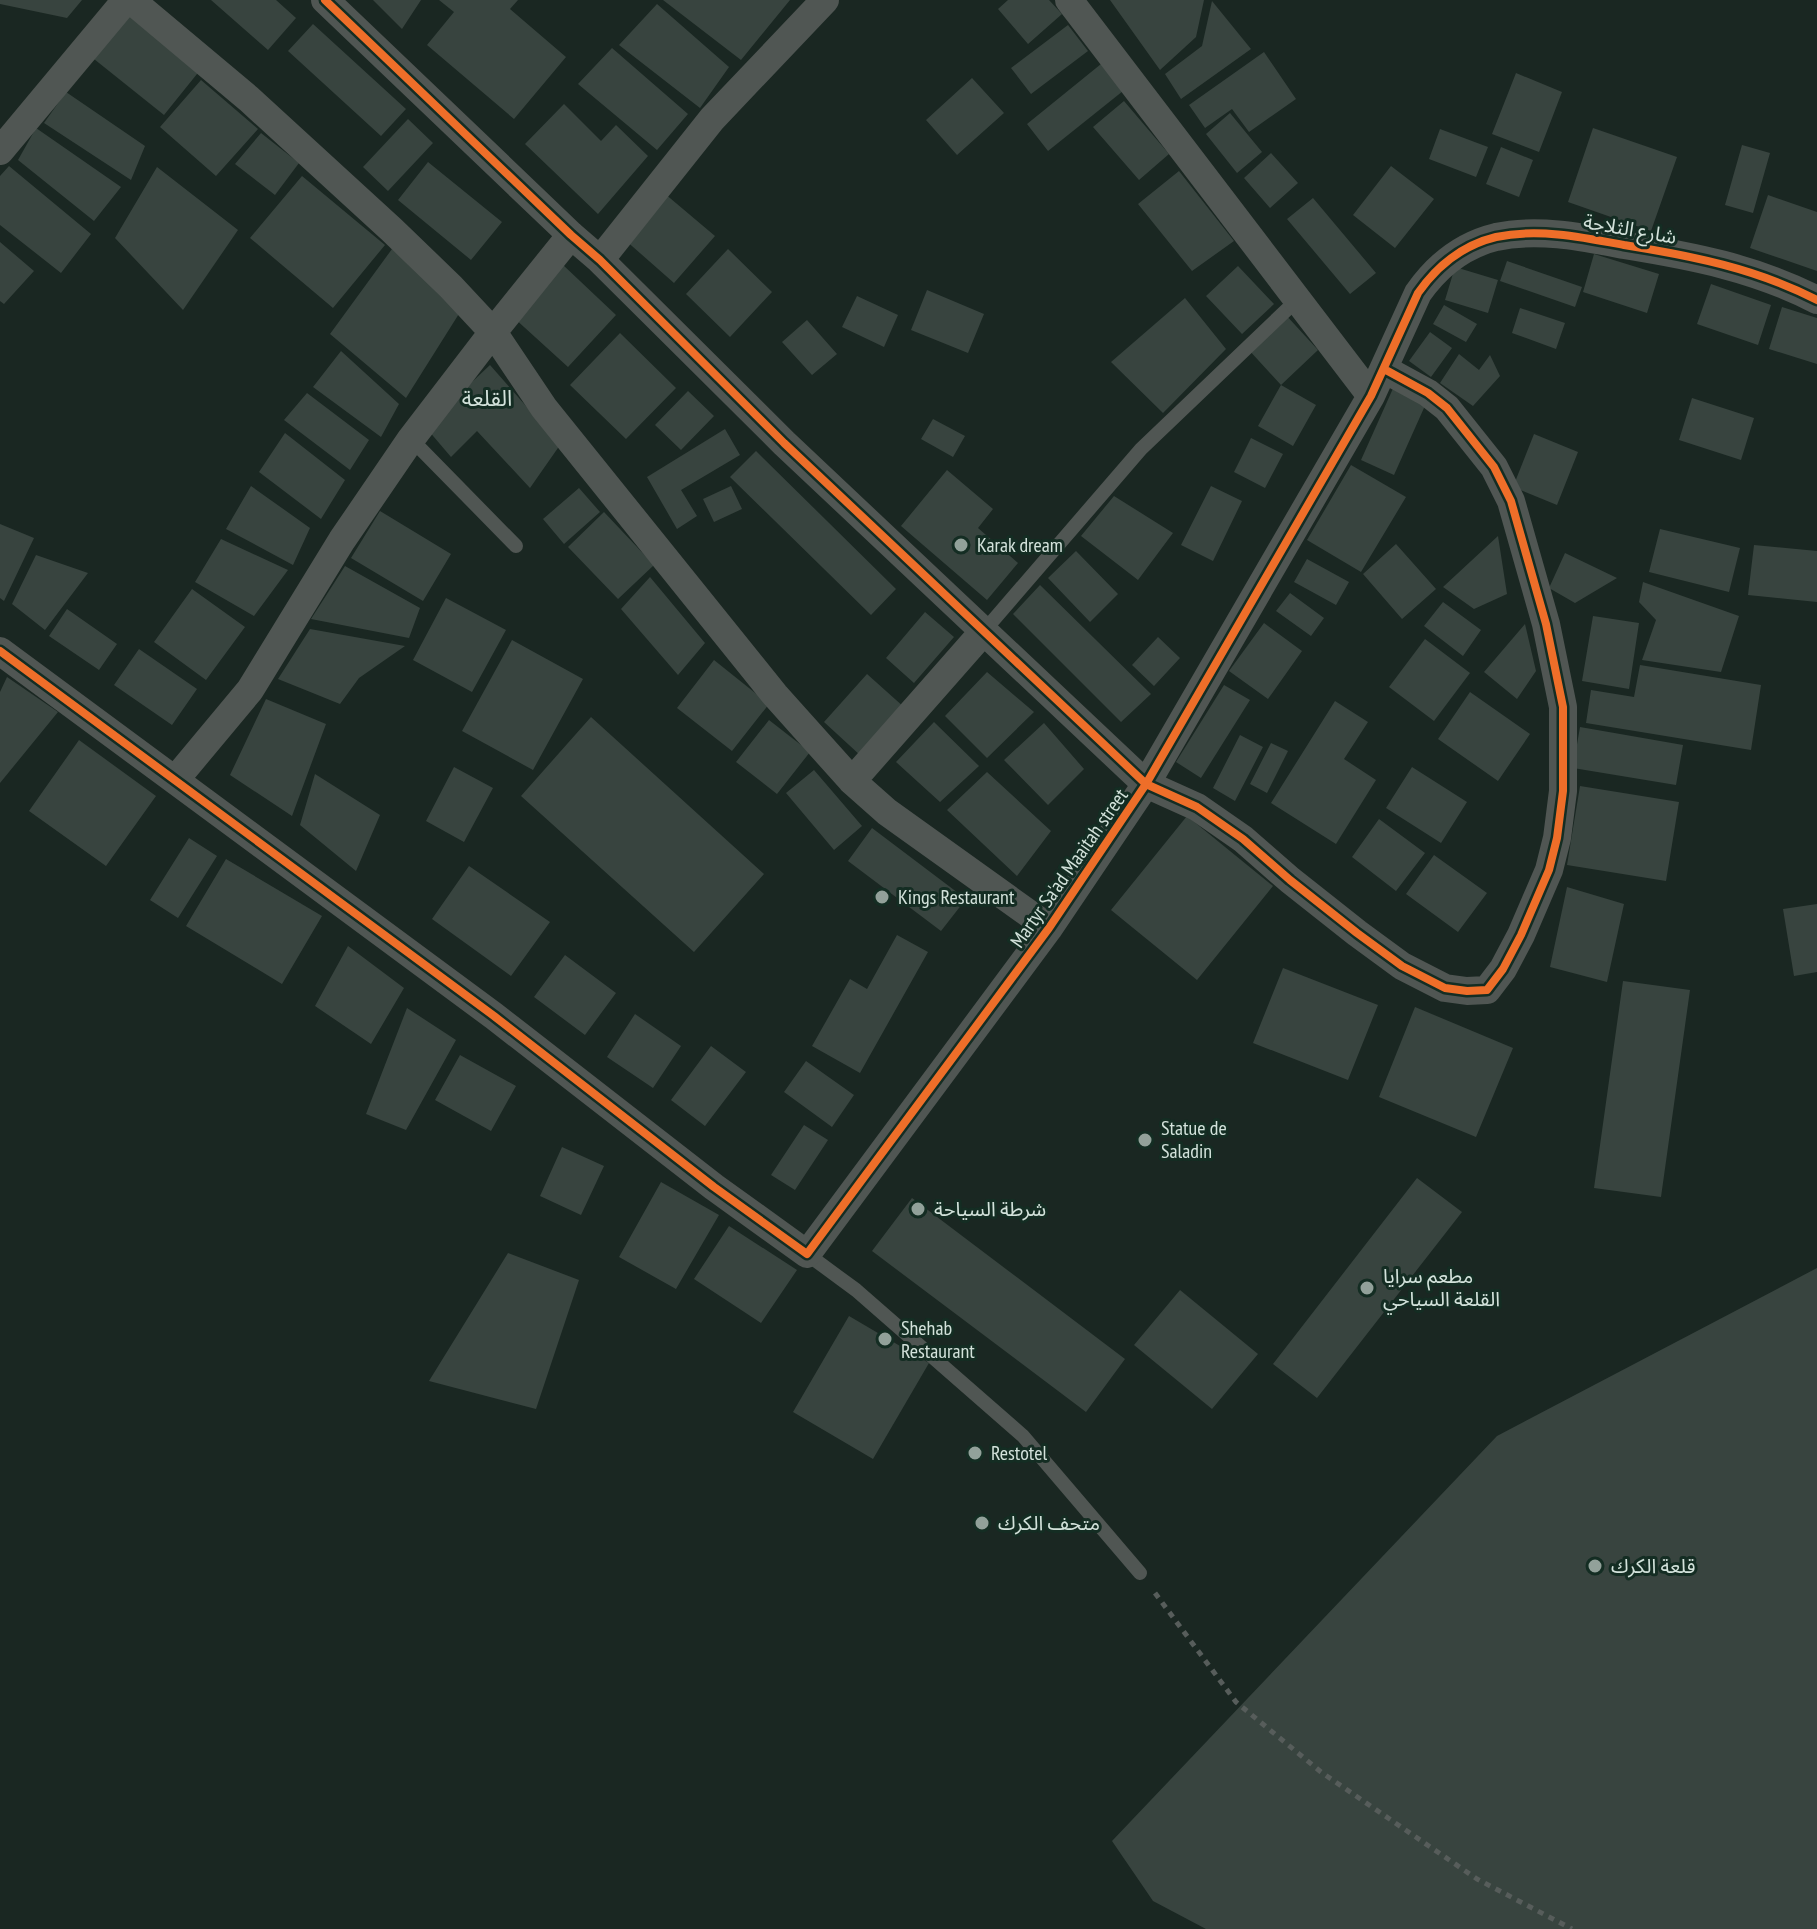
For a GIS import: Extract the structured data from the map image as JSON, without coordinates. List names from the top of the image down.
{
  "streets": {
    "street": ["شارع الثلاجة", "Martyr Sa'ad Maaitah street"]
  },
  "crossings": [
    ["شارع الثلاجة", "Martyr Sa'ad Maaitah street"]
  ],
  "districts": ["القلعة"],
  "places": [
    "Karak dream",
    "Kings Restaurant",
    "Statue de Saladin",
    "شرطة السياحة",
    "مطعم سرايا القلعة السياحي",
    "Shehab Restaurant",
    "Restotel",
    "متحف الكرك",
    "قلعة الكرك"
  ]
}
